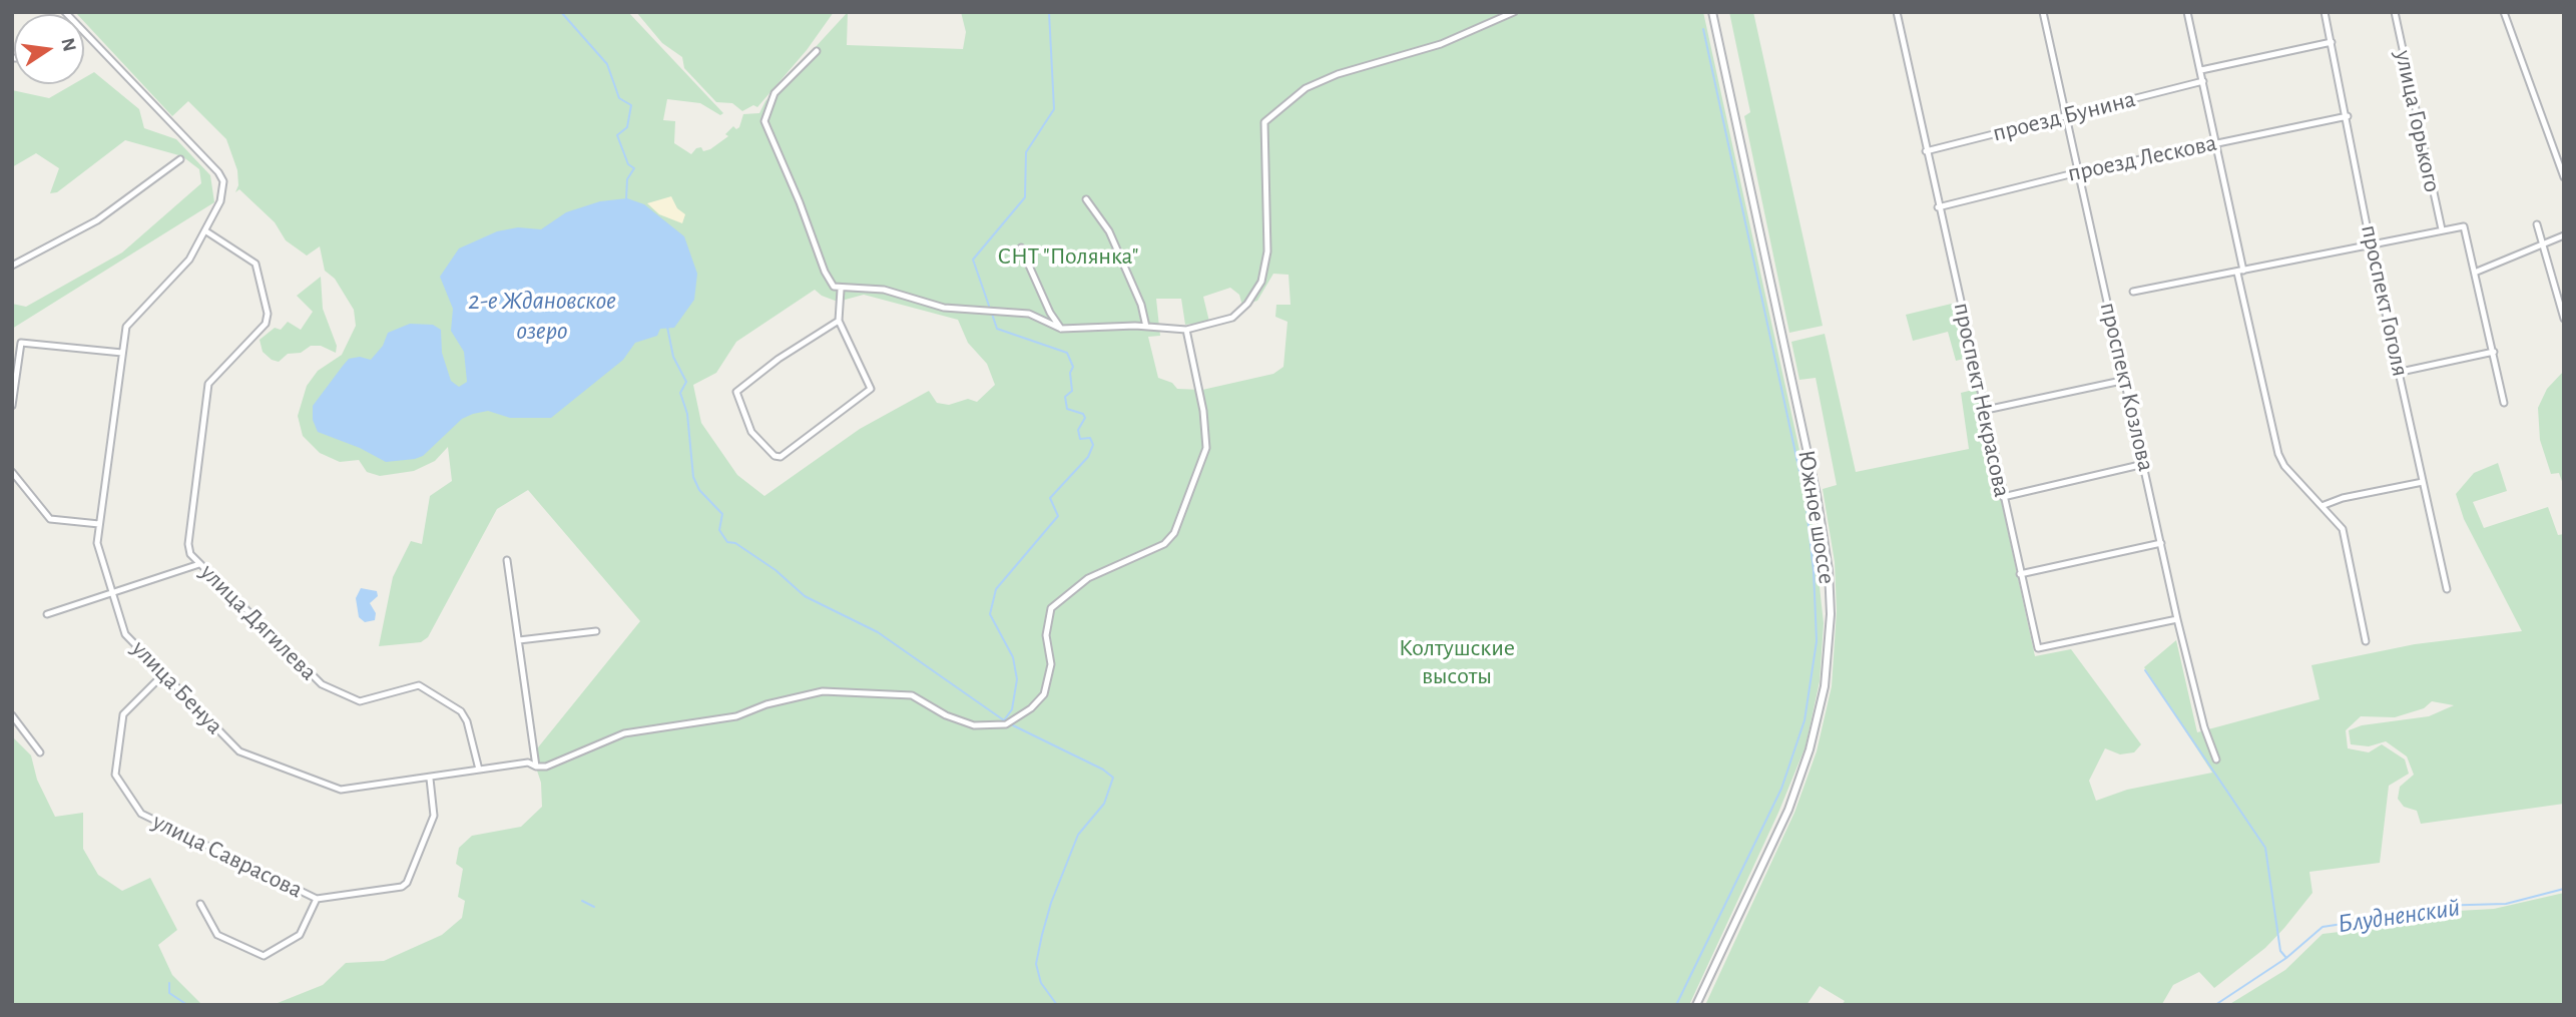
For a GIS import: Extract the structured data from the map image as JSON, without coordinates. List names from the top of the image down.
{
  "streets": {
    "street": [
      "проезд Бунина",
      "улица Горького",
      "проезд Лескова",
      "проспект Гоголя",
      "проспект Козлова",
      "проспект Некрасова",
      "Южное шоссе",
      "улица Дягилева",
      "улица Бенуа",
      "улица Саврасова"
    ]
  },
  "crossings": [
    ["проезд Бунина", "проспект Козлова"],
    ["проезд Бунина", "проспект Некрасова"],
    ["проезд Лескова", "проспект Гоголя"],
    ["проезд Лескова", "проспект Козлова"],
    ["проезд Лескова", "проспект Некрасова"],
    ["проспект Козлова", "проспект Некрасова"],
    ["улица Дягилева", "улица Бенуа"],
    ["улица Бенуа", "улица Саврасова"]
  ],
  "water": ["2-е Ждановское озеро", "Блудненский"],
  "parks": ["СНТ \"Полянка\"", "Колтушские высоты"],
  "north": "right"
}
